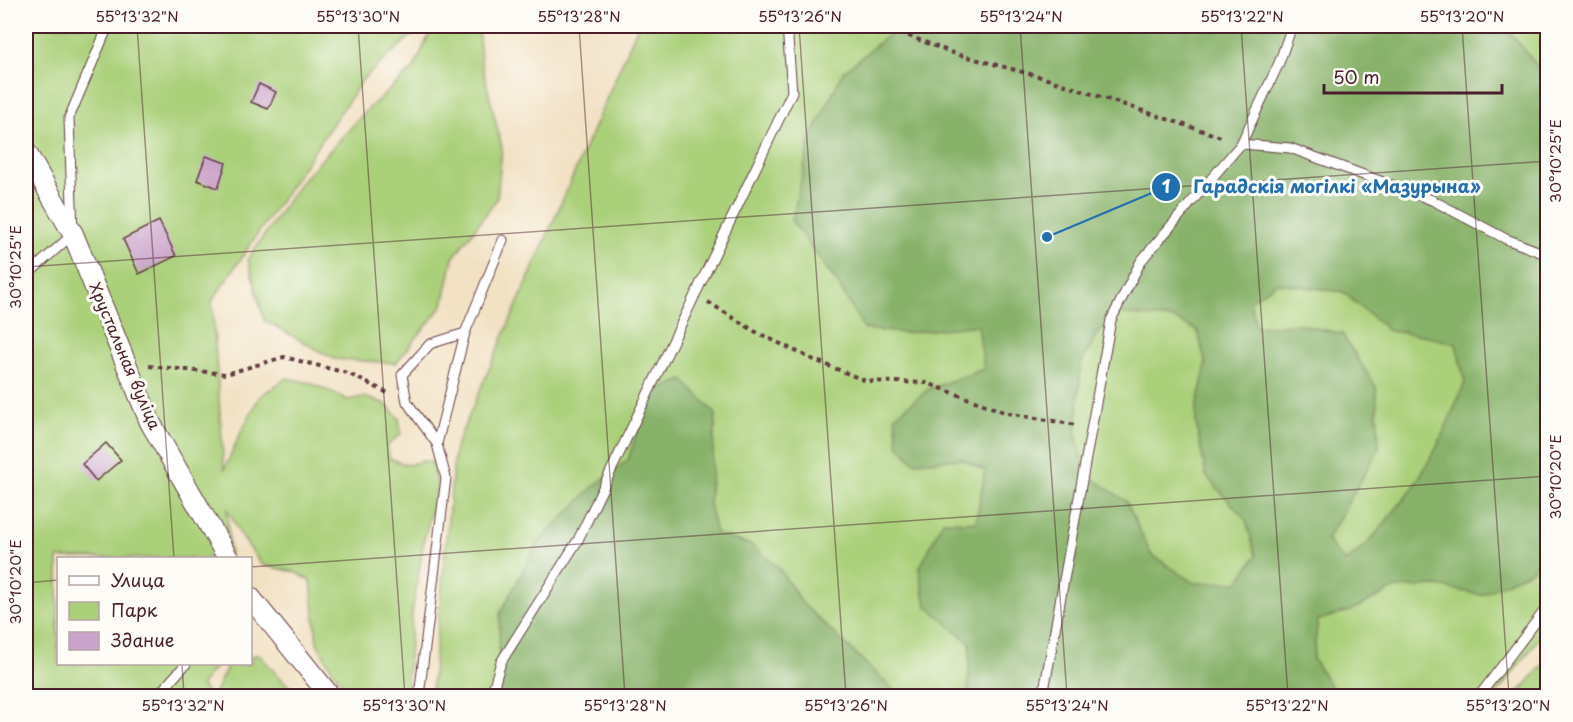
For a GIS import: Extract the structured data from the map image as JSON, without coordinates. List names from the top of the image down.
{
  "streets": {
    "street": ["Хрустальная вуліца"]
  },
  "places": ["Гарадскія могілкі «Мазурына»"],
  "legend": ["Улица", "Парк", "Здание"],
  "scale_bar": "50 m",
  "coordinates": [
    "55°13'32\"N",
    "55°13'30\"N",
    "55°13'28\"N",
    "55°13'26\"N",
    "55°13'24\"N",
    "55°13'22\"N",
    "55°13'20\"N",
    "30°10'25\"E",
    "30°10'20\"E"
  ]
}
